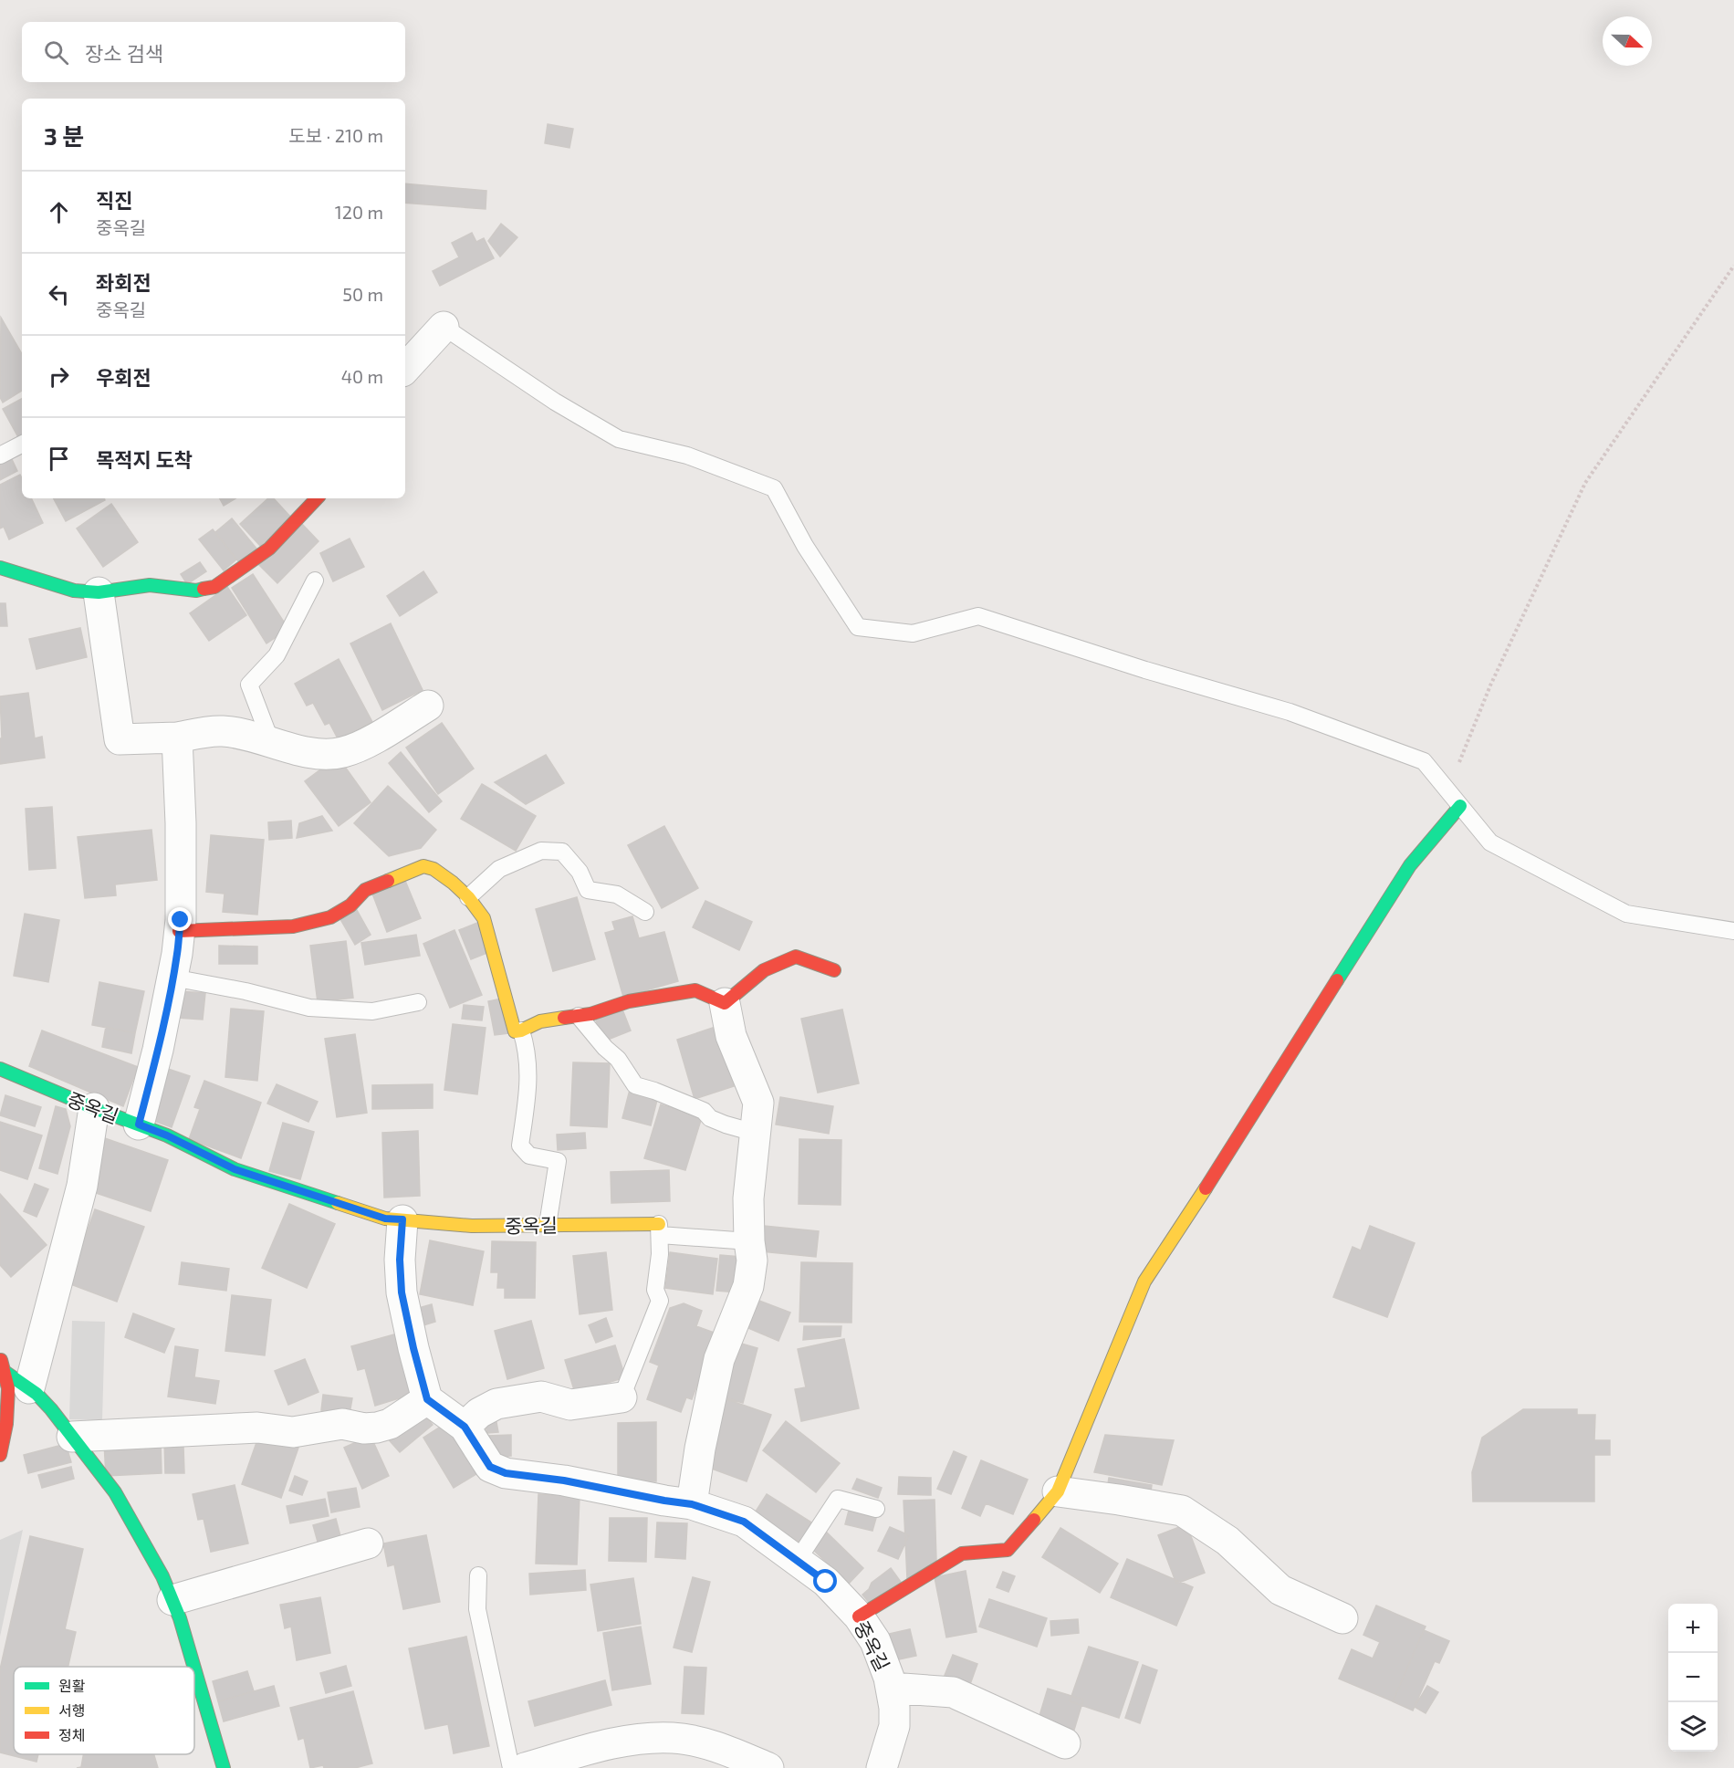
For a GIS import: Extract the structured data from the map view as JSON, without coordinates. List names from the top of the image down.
{
  "streets": {
    "street": ["중옥길"]
  },
  "legend": ["원활", "서행", "정체"],
  "north": "right",
  "page": {
    "search": "장소 검색",
    "heading": ["3 분", "도보 · 210 m"],
    "list": [
      ["직진", "중옥길", "120 m"],
      ["좌회전", "중옥길", "50 m"],
      ["우회전", "40 m"],
      "목적지 도착"
    ],
    "map_buttons": ["+", "−"]
  }
}
